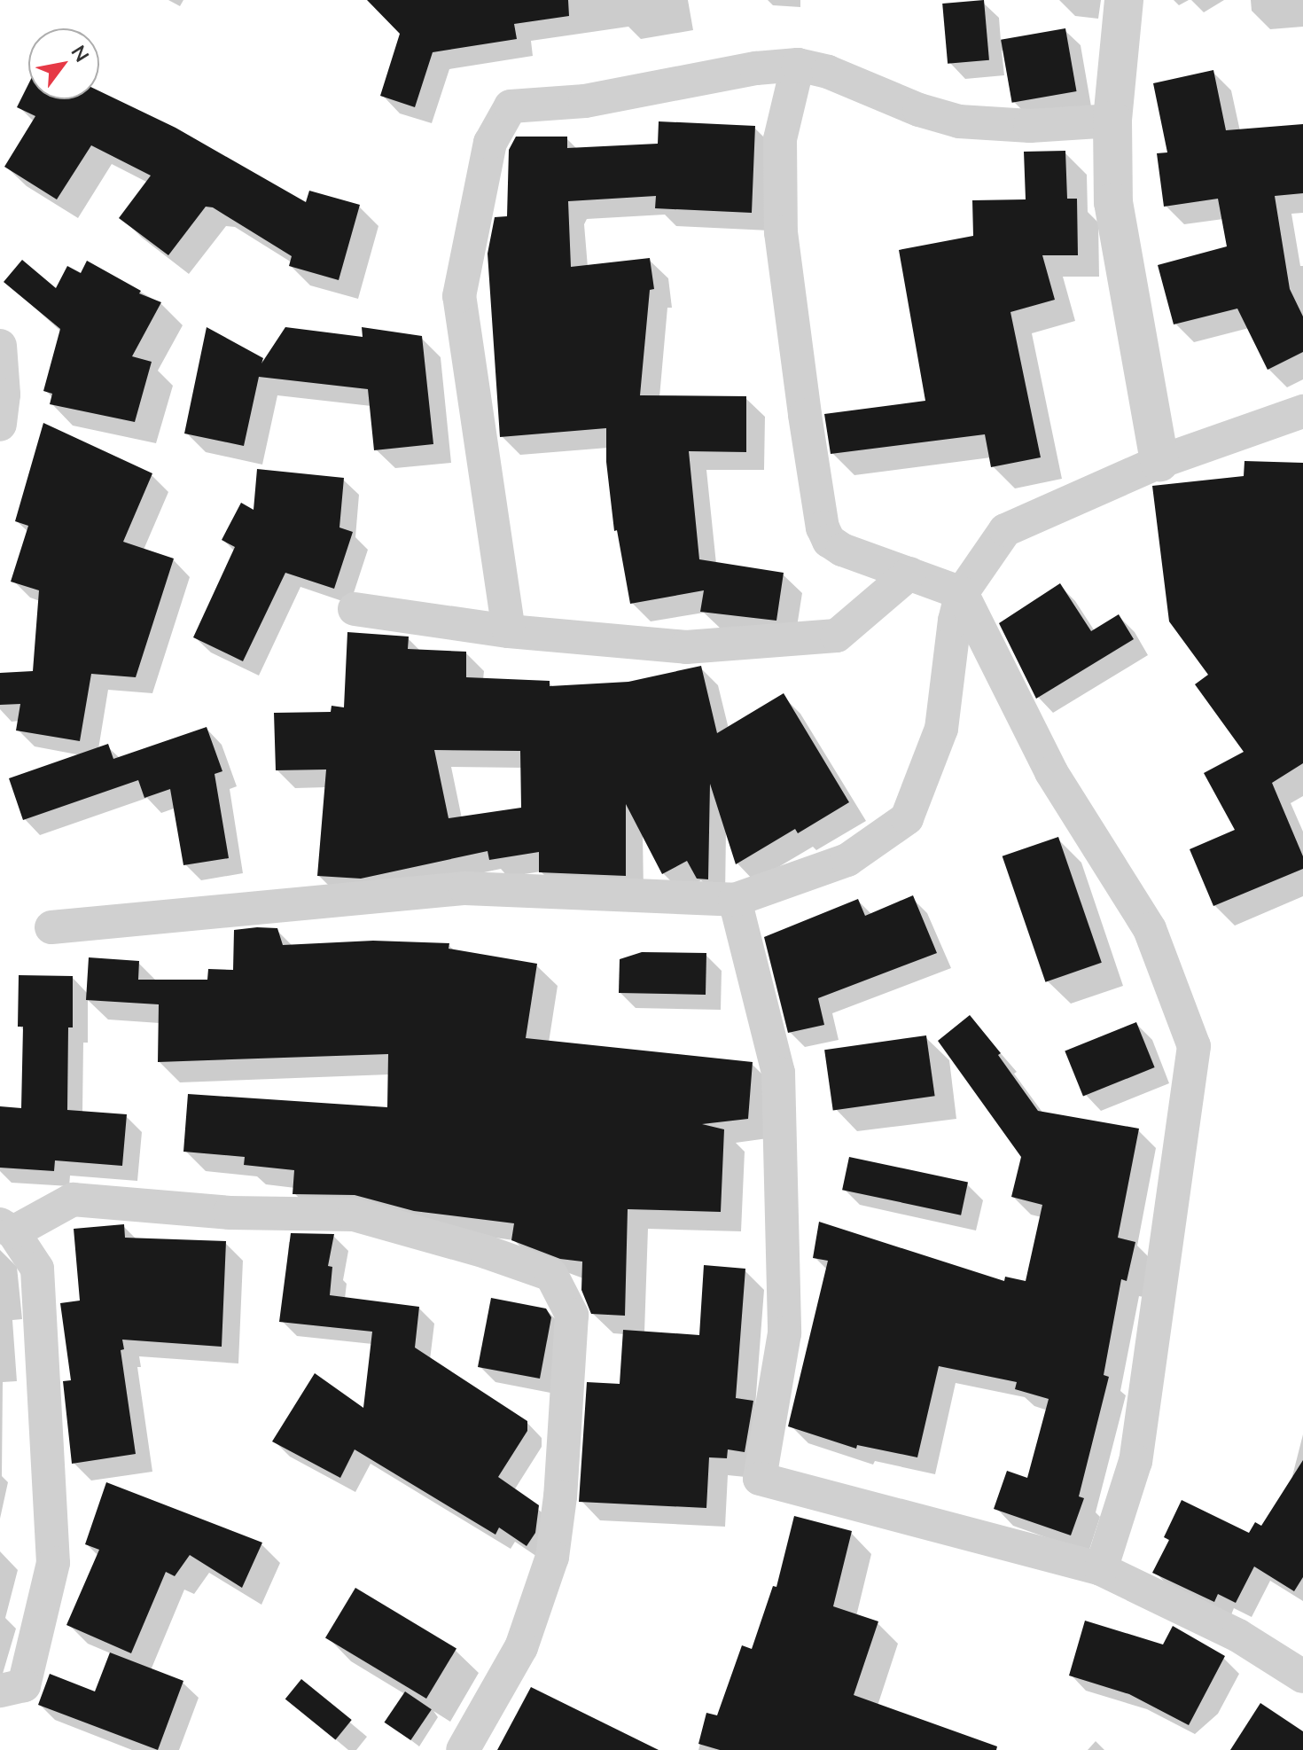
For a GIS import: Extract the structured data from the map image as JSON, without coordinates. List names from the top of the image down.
{
  "north": "top right"
}
